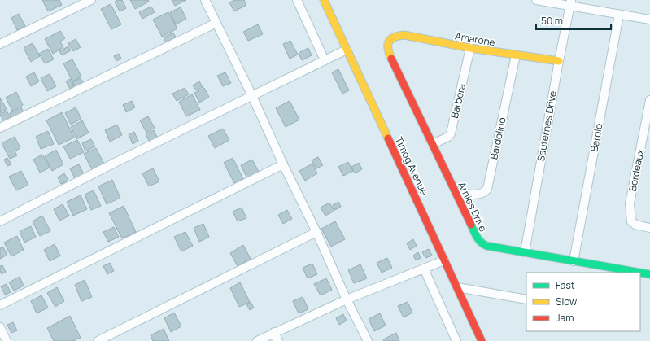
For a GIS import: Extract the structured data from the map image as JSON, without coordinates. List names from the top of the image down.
{
  "streets": {
    "street": [
      "Amarone",
      "Barbera",
      "Sauternes Drive",
      "Barolo",
      "Bardolino",
      "Timog Avenue",
      "Bordeaux",
      "Arnies Drive"
    ]
  },
  "crossings": [
    ["Amarone", "Barbera"],
    ["Amarone", "Sauternes Drive"],
    ["Amarone", "Bardolino"],
    ["Amarone", "Arnies Drive"],
    ["Barbera", "Arnies Drive"],
    ["Sauternes Drive", "Arnies Drive"],
    ["Barolo", "Arnies Drive"],
    ["Bardolino", "Arnies Drive"]
  ],
  "legend": ["Fast", "Slow", "Jam"],
  "scale_bar": "50 m"
}
